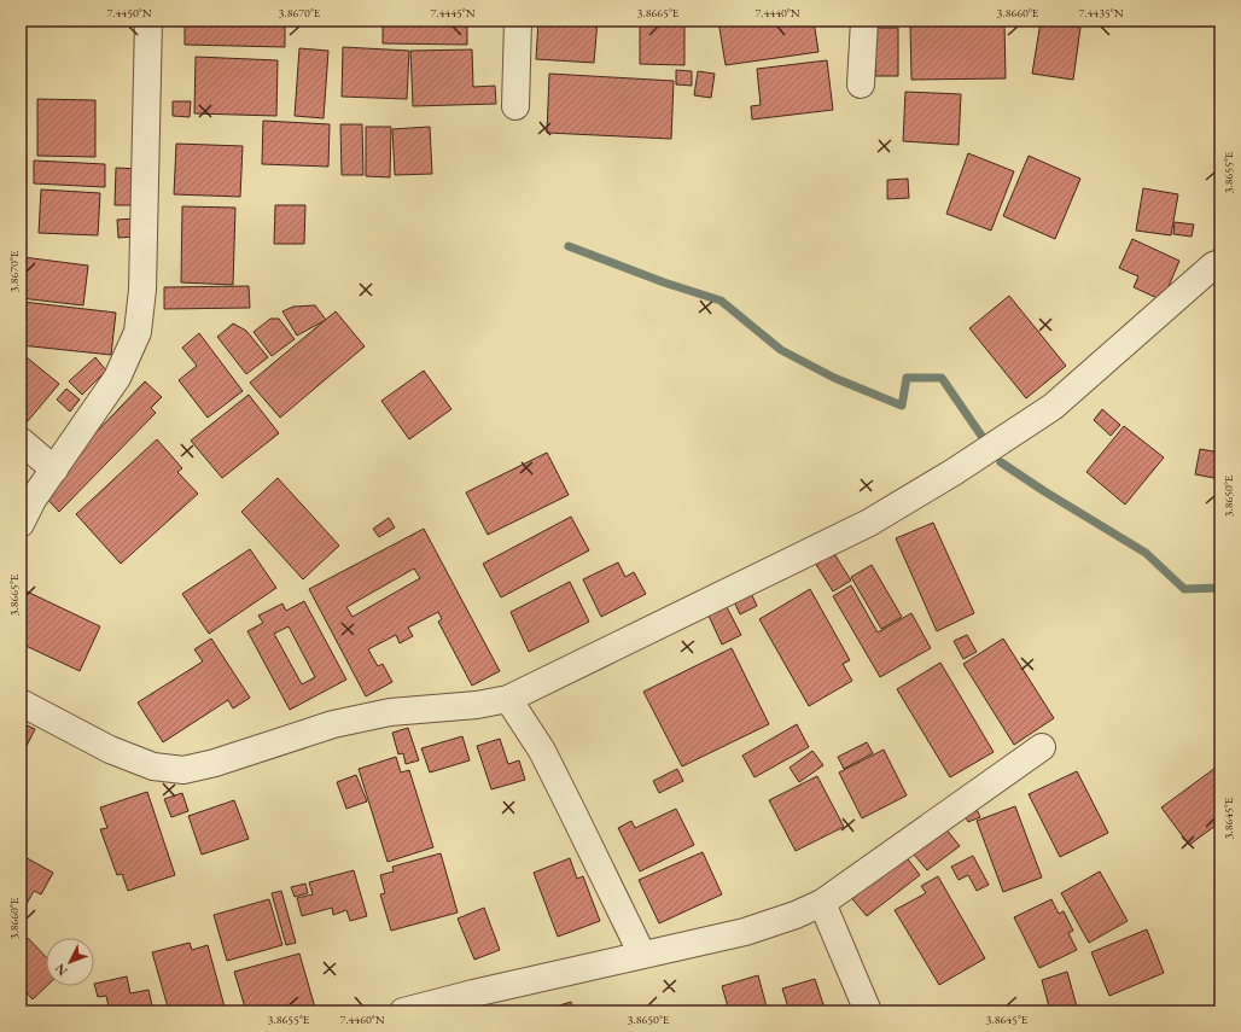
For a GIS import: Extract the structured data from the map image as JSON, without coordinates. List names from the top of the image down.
{
  "north": "bottom left",
  "coordinates": [
    "7.4450°N",
    "3.8670°E",
    "7.4445°N",
    "3.8665°E",
    "7.4440°N",
    "3.8660°E",
    "7.4435°N",
    "3.8655°E",
    "3.8650°E",
    "3.8645°E",
    "7.4460°N"
  ]
}
